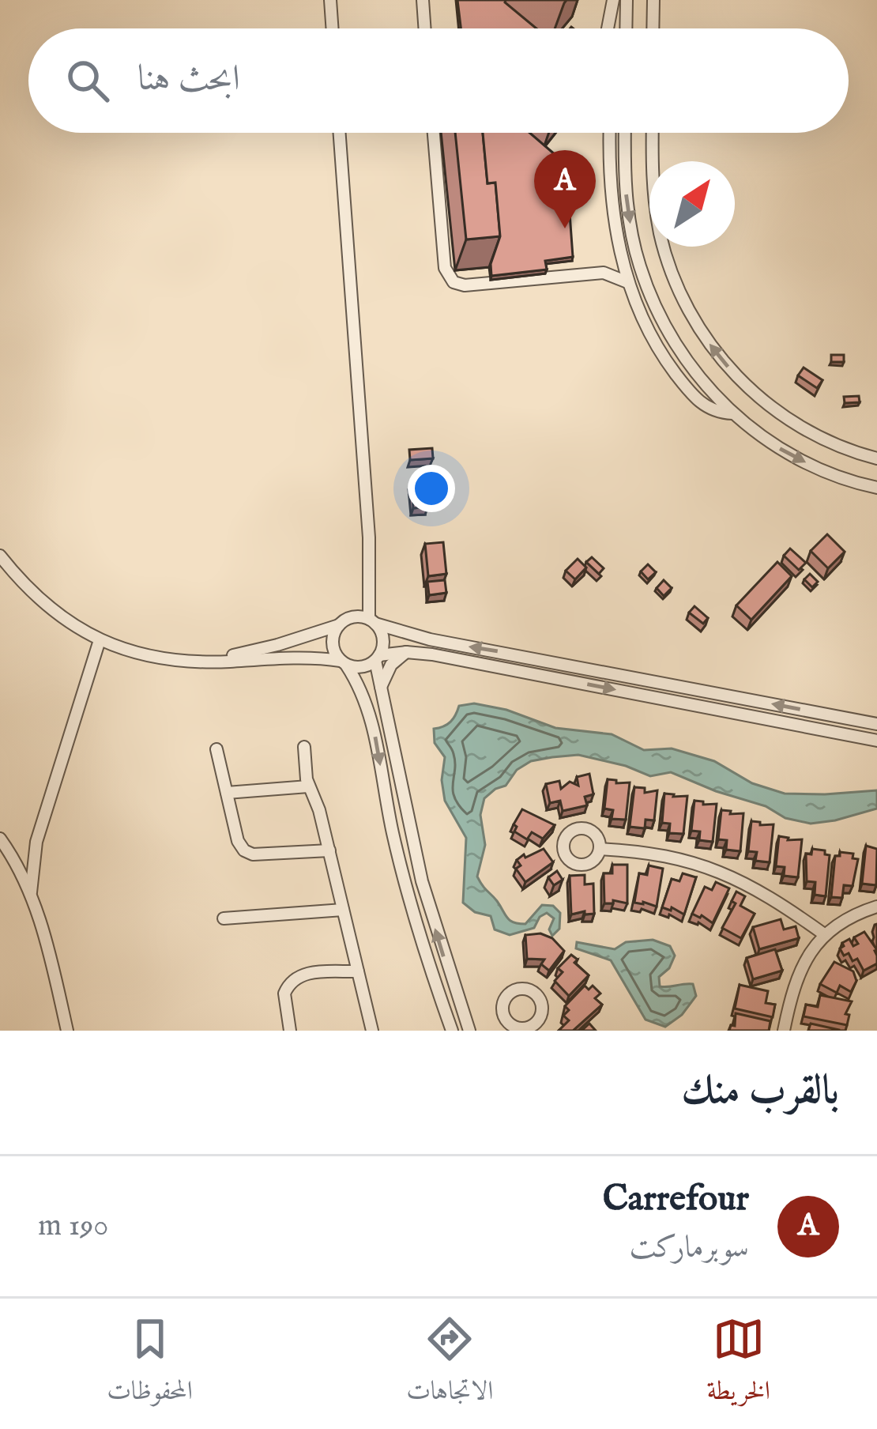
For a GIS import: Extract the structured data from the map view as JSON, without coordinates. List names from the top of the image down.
{
  "north": "top right",
  "page": {
    "search": "ابحث هنا",
    "pins": "A",
    "heading": "بالقرب منك",
    "list": [
      {
        "mark": "A",
        "name": "Carrefour",
        "note": "سوبرماركت",
        "value": "190 m"
      }
    ],
    "nav": ["الخريطة", "الاتجاهات", "المحفوظات"]
  }
}
